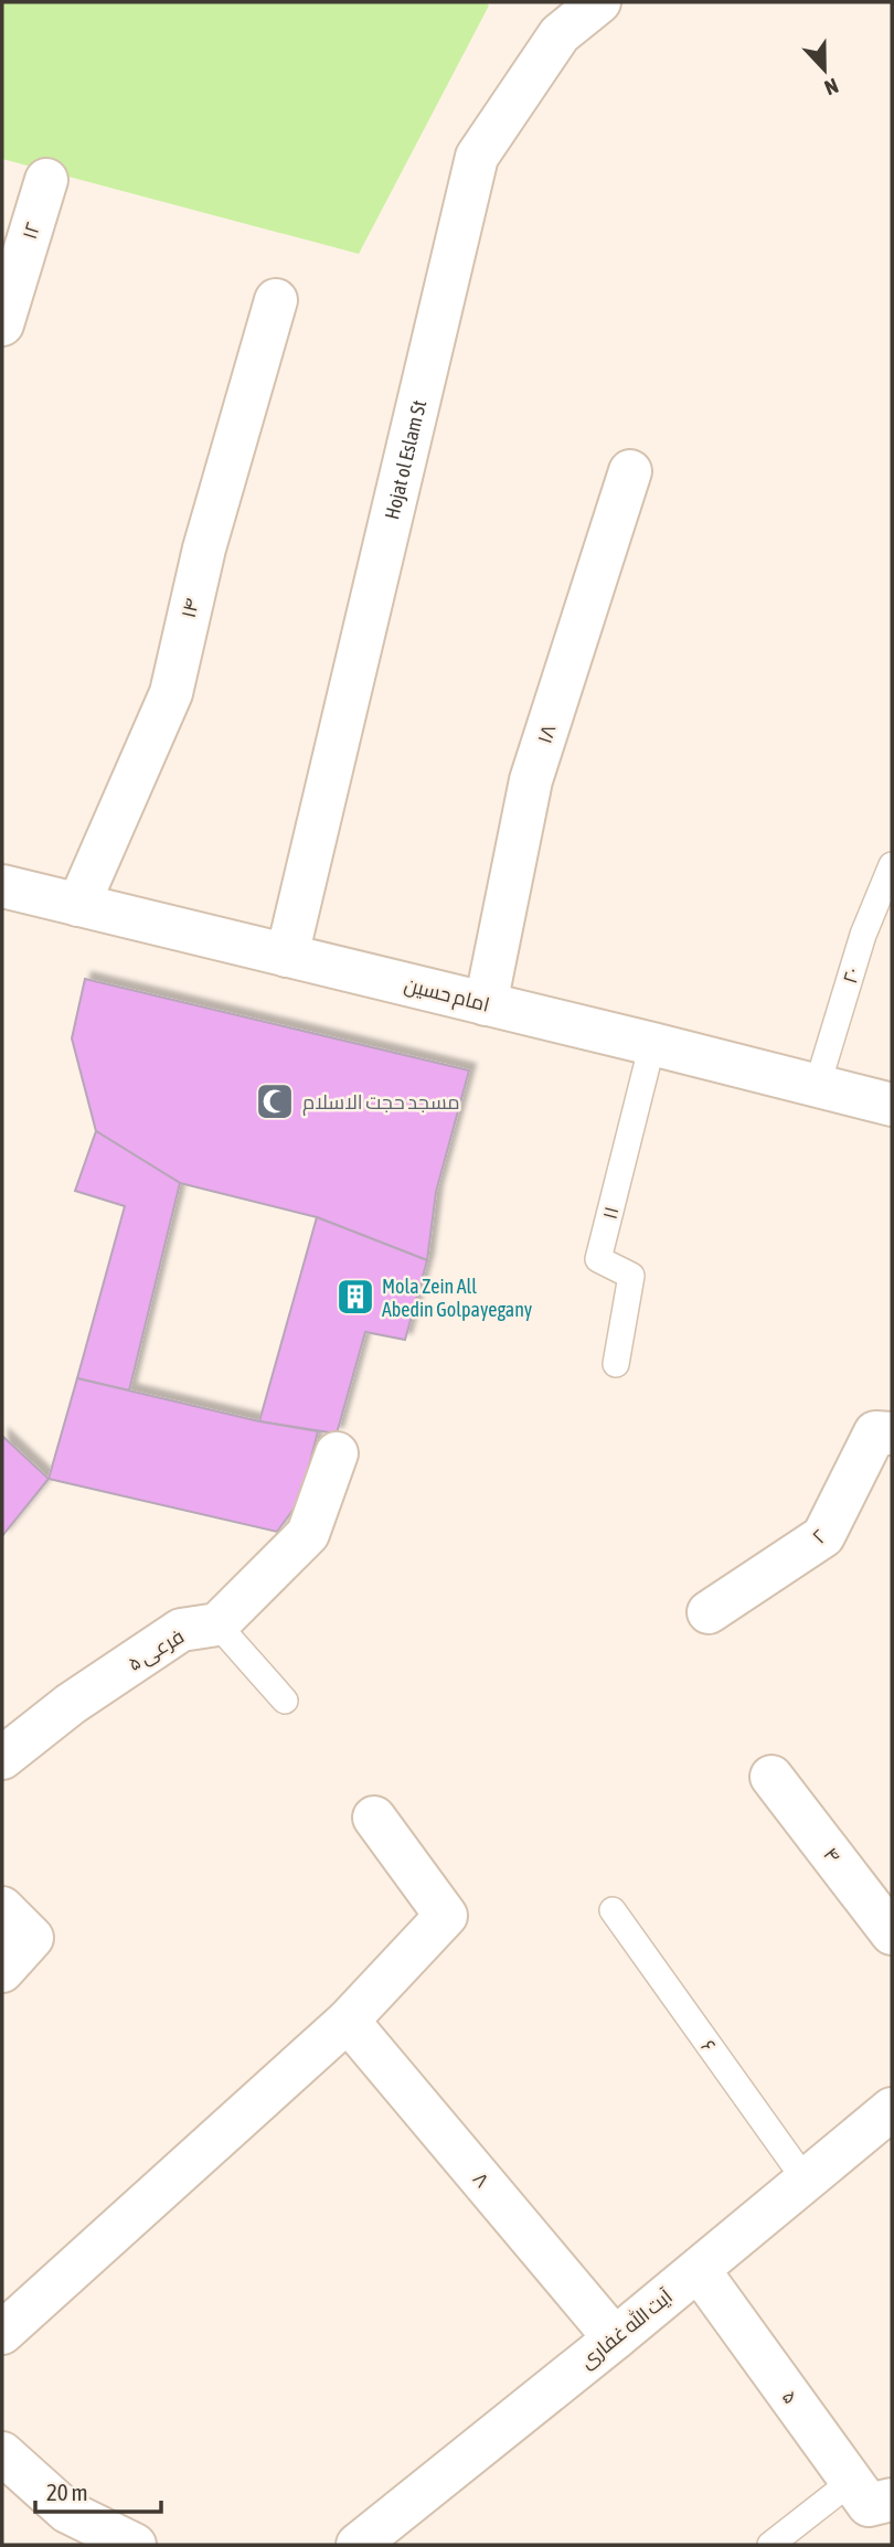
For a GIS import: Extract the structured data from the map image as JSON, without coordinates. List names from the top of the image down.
{
  "streets": {
    "street": [
      "۱۲",
      "Hojat ol Eslam St",
      "۱۴",
      "۱۸",
      "امام حسین",
      "۲",
      "فرعی ۵",
      "۴",
      "۸",
      "آیت الله غفاری",
      "۵"
    ],
    "lane": ["۲۰", "۱۱", "۶"]
  },
  "crossings": [
    ["Hojat ol Eslam St", "امام حسین"],
    ["۱۴", "امام حسین"],
    ["۱۸", "امام حسین"],
    ["۲۰", "امام حسین"],
    ["امام حسین", "۱۱"],
    ["۶", "آیت الله غفاری"],
    ["۸", "آیت الله غفاری"],
    ["آیت الله غفاری", "۵"]
  ],
  "places": {
    "mosque": ["مسجد حجت الاسلام"],
    "building": ["Mola Zein All Abedin Golpayegany"]
  },
  "scale_bar": "20 m",
  "north": "bottom"
}
